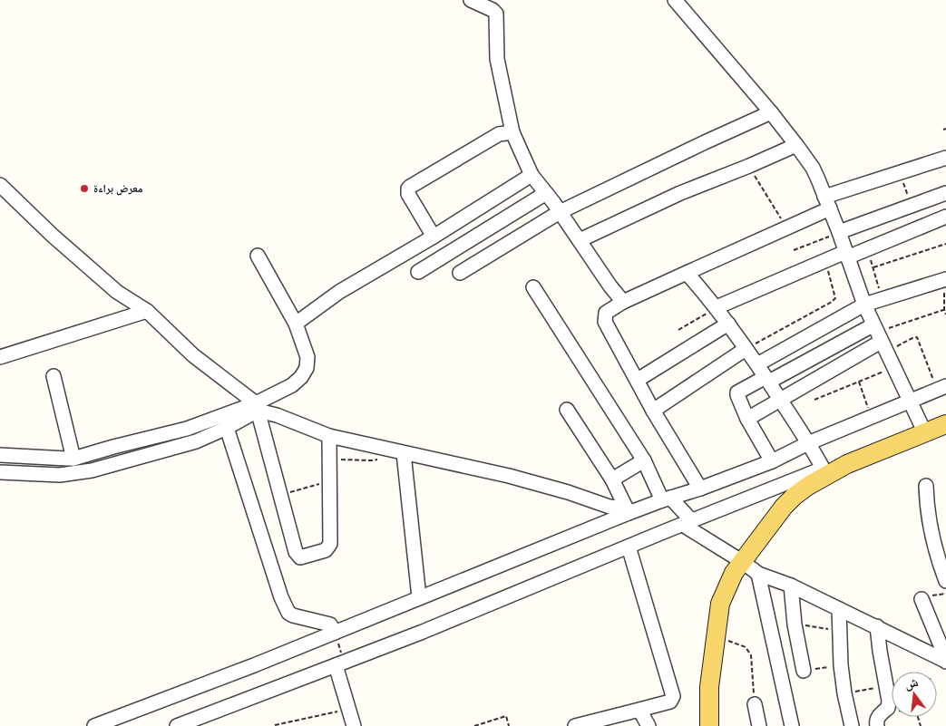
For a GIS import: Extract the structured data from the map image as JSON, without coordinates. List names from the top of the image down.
{
  "places": ["معرض براءة"],
  "north": "top"
}
